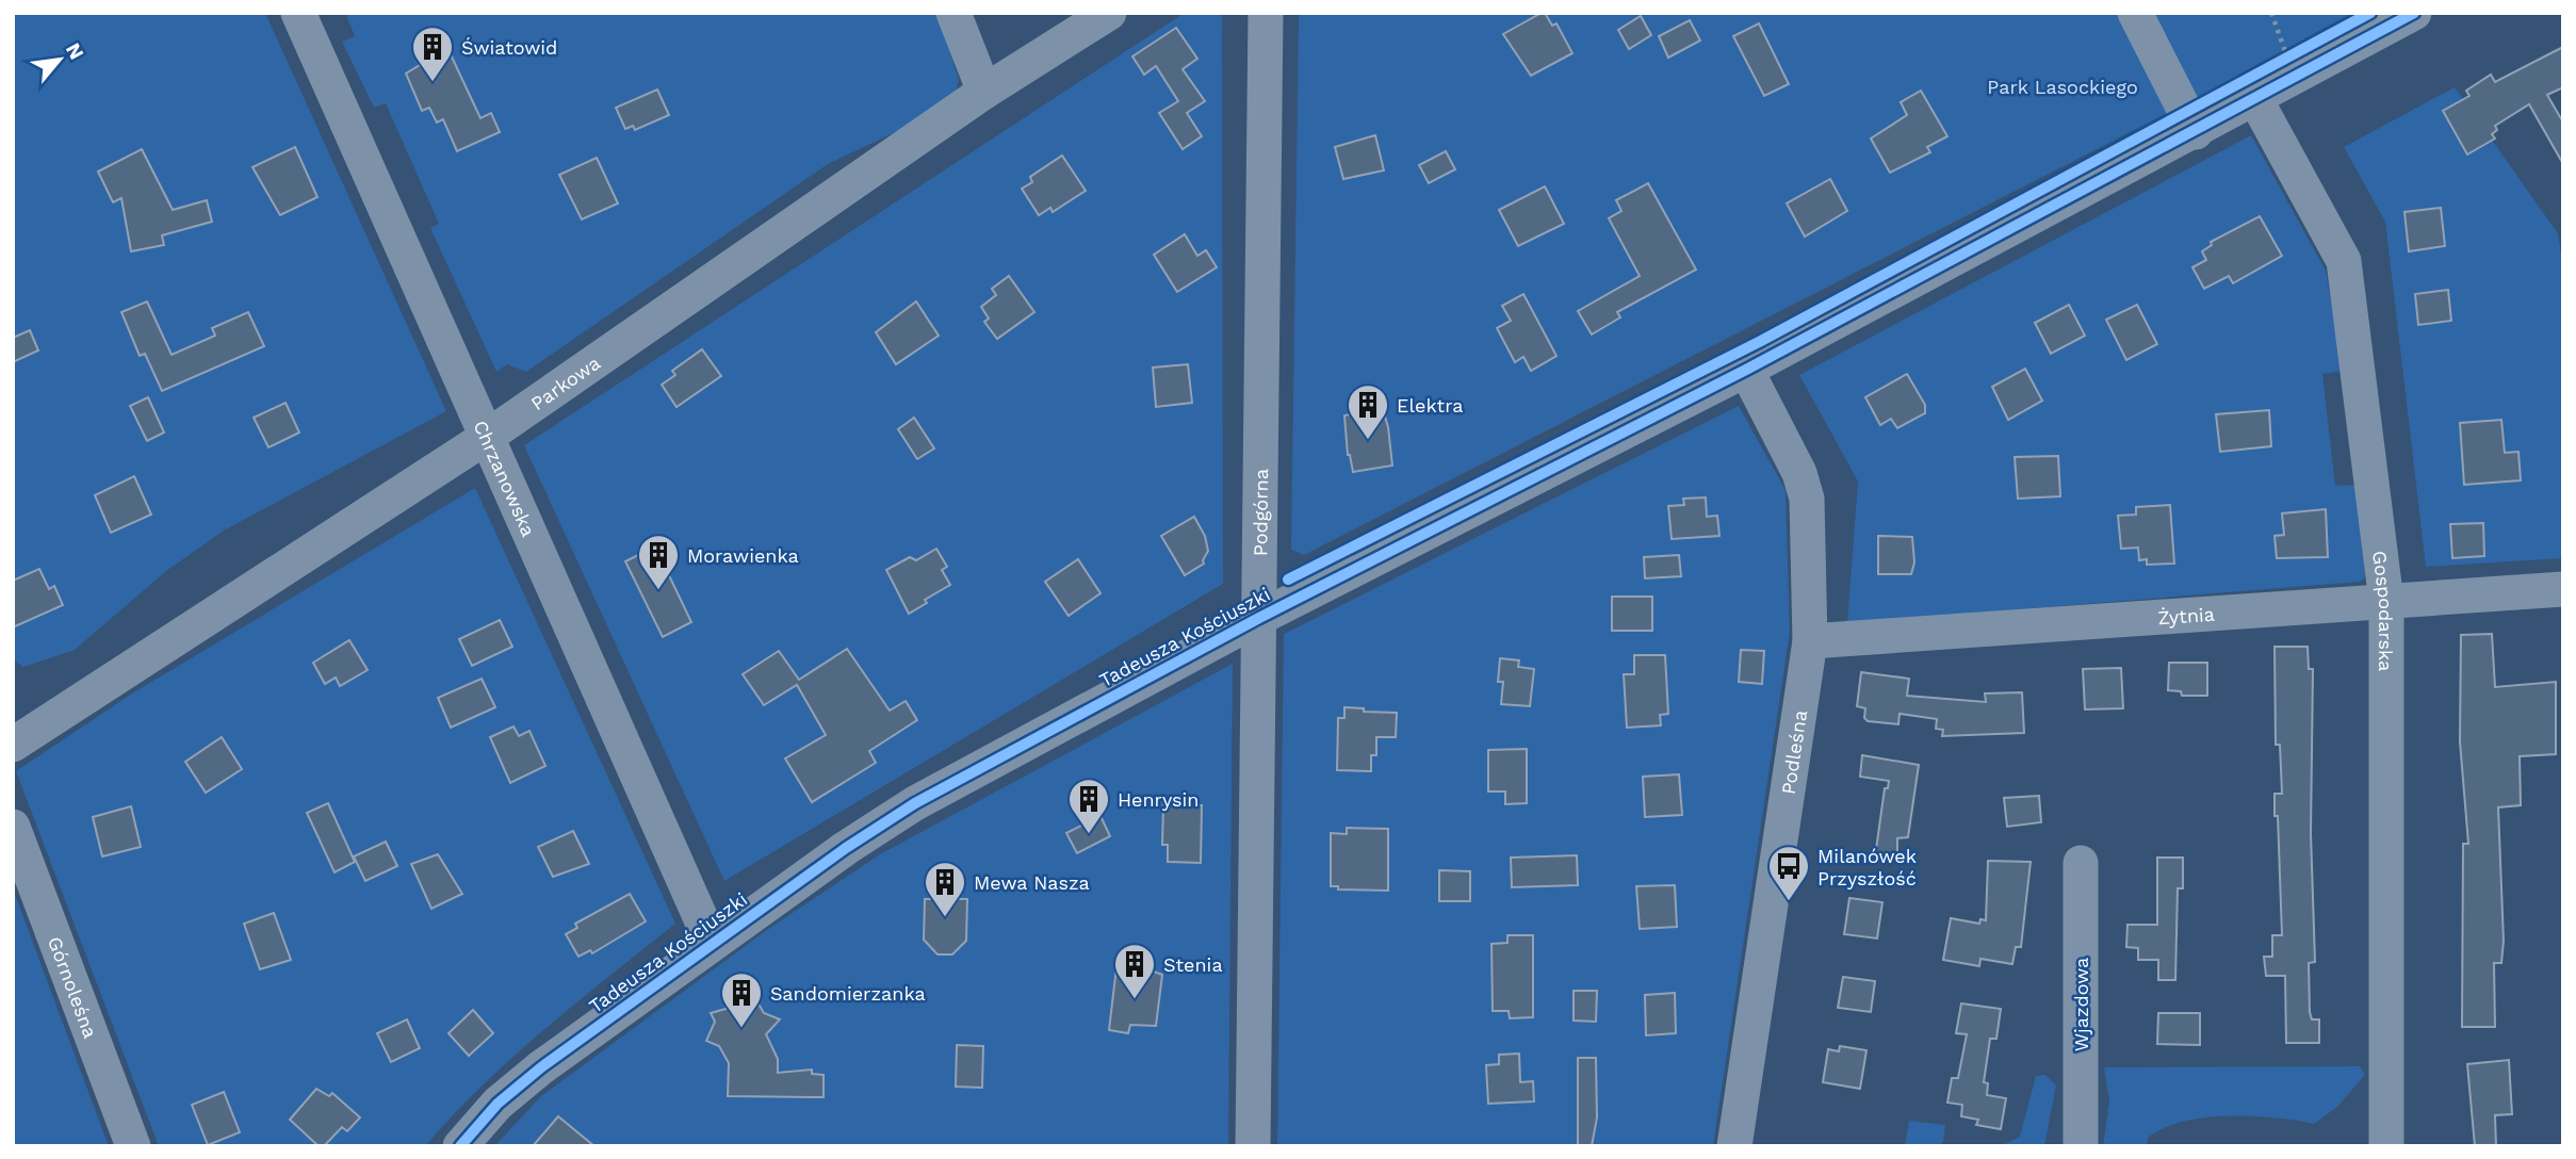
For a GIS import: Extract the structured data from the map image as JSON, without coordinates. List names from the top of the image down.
{
  "streets": {
    "street": [
      "Parkowa",
      "Chrzanowska",
      "Podgórna",
      "Gospodarska",
      "Żytnia",
      "Tadeusza Kościuszki",
      "Podleśna",
      "Górnoleśna",
      "Wjazdowa"
    ]
  },
  "crossings": [
    ["Parkowa", "Chrzanowska"],
    ["Chrzanowska", "Tadeusza Kościuszki"],
    ["Podgórna", "Tadeusza Kościuszki"],
    ["Gospodarska", "Żytnia"],
    ["Gospodarska", "Tadeusza Kościuszki"],
    ["Żytnia", "Podleśna"],
    ["Tadeusza Kościuszki", "Podleśna"]
  ],
  "parks": ["Park Lasockiego"],
  "places": {
    "building": [
      "Światowid",
      "Elektra",
      "Morawienka",
      "Henrysin",
      "Mewa Nasza",
      "Stenia",
      "Sandomierzanka"
    ],
    "bus stop": ["Milanówek Przyszłość"]
  },
  "north": "top right"
}
